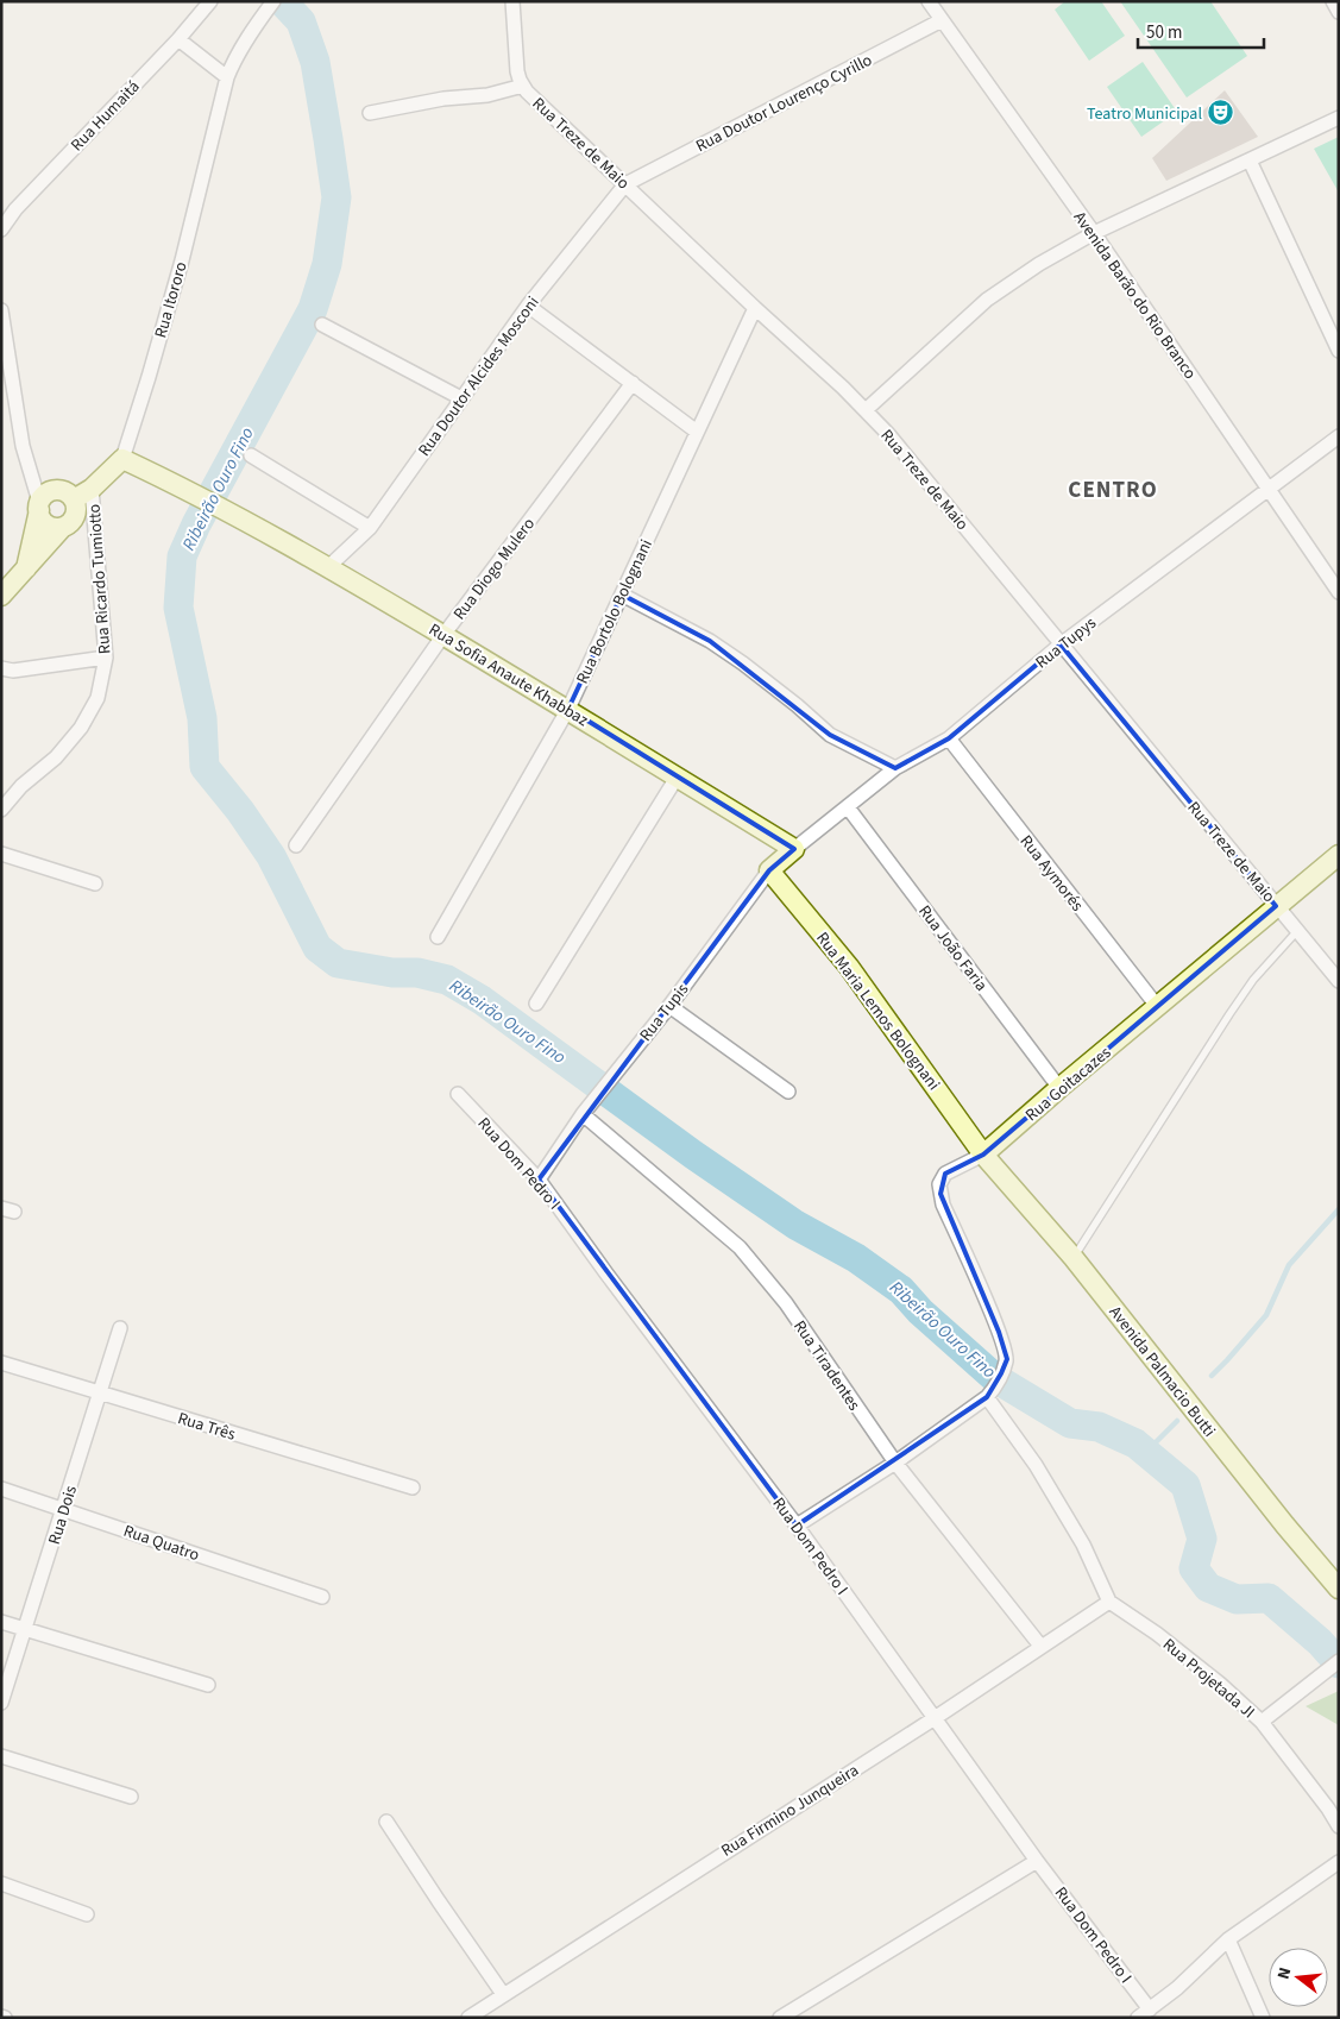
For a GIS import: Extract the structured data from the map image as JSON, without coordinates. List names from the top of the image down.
{
  "streets": {
    "street": [
      "Rua Doutor Lourenço Cyrillo",
      "Rua Humaitá",
      "Rua Treze de Maio",
      "Avenida Barão do Rio Branco",
      "Rua Itororo",
      "Rua Doutor Alcides Mosconi",
      "Rua Diogo Mulero",
      "Rua Ricardo Tumiotto",
      "Rua Bortolo Bolognani",
      "Rua Tupys",
      "Rua Sofia Anaute Khabbaz",
      "Rua Aymorés",
      "Rua João Faria",
      "Rua Maria Lemos Bolognani",
      "Rua Tupis",
      "Rua Goitacazes",
      "Rua Dom Pedro I",
      "Rua Tiradentes",
      "Avenida Palmacio Butti",
      "Rua Três",
      "Rua Dois",
      "Rua Quatro",
      "Rua Projetada JI",
      "Rua Firmino Junqueira"
    ]
  },
  "crossings": [
    ["Rua Doutor Lourenço Cyrillo", "Rua Treze de Maio"],
    ["Rua Doutor Lourenço Cyrillo", "Avenida Barão do Rio Branco"],
    ["Rua Doutor Lourenço Cyrillo", "Rua Doutor Alcides Mosconi"],
    ["Rua Treze de Maio", "Rua Doutor Alcides Mosconi"],
    ["Rua Treze de Maio", "Rua Bortolo Bolognani"],
    ["Rua Treze de Maio", "Rua Tupys"],
    ["Rua Treze de Maio", "Rua Goitacazes"],
    ["Avenida Barão do Rio Branco", "Rua Tupys"],
    ["Rua Itororo", "Rua Ricardo Tumiotto"],
    ["Rua Itororo", "Rua Sofia Anaute Khabbaz"],
    ["Rua Doutor Alcides Mosconi", "Rua Sofia Anaute Khabbaz"],
    ["Rua Diogo Mulero", "Rua Sofia Anaute Khabbaz"],
    ["Rua Bortolo Bolognani", "Rua Sofia Anaute Khabbaz"],
    ["Rua Tupys", "Rua Sofia Anaute Khabbaz"],
    ["Rua Tupys", "Rua Aymorés"],
    ["Rua Tupys", "Rua João Faria"],
    ["Rua Tupys", "Rua Tupis"],
    ["Rua Sofia Anaute Khabbaz", "Rua Tupis"],
    ["Rua Aymorés", "Rua Goitacazes"],
    ["Rua João Faria", "Rua Goitacazes"],
    ["Rua Maria Lemos Bolognani", "Rua Tupis"],
    ["Rua Maria Lemos Bolognani", "Rua Goitacazes"],
    ["Rua Maria Lemos Bolognani", "Avenida Palmacio Butti"],
    ["Rua Tupis", "Rua Dom Pedro I"],
    ["Rua Tupis", "Rua Tiradentes"],
    ["Rua Goitacazes", "Avenida Palmacio Butti"],
    ["Rua Dom Pedro I", "Rua Firmino Junqueira"],
    ["Rua Tiradentes", "Rua Firmino Junqueira"],
    ["Rua Três", "Rua Dois"],
    ["Rua Dois", "Rua Quatro"],
    ["Rua Projetada JI", "Rua Firmino Junqueira"]
  ],
  "districts": ["CENTRO"],
  "water": ["Ribeirão Ouro Fino"],
  "places": {
    "theatre": ["Teatro Municipal"]
  },
  "scale_bar": "50 m",
  "north": "left"
}
